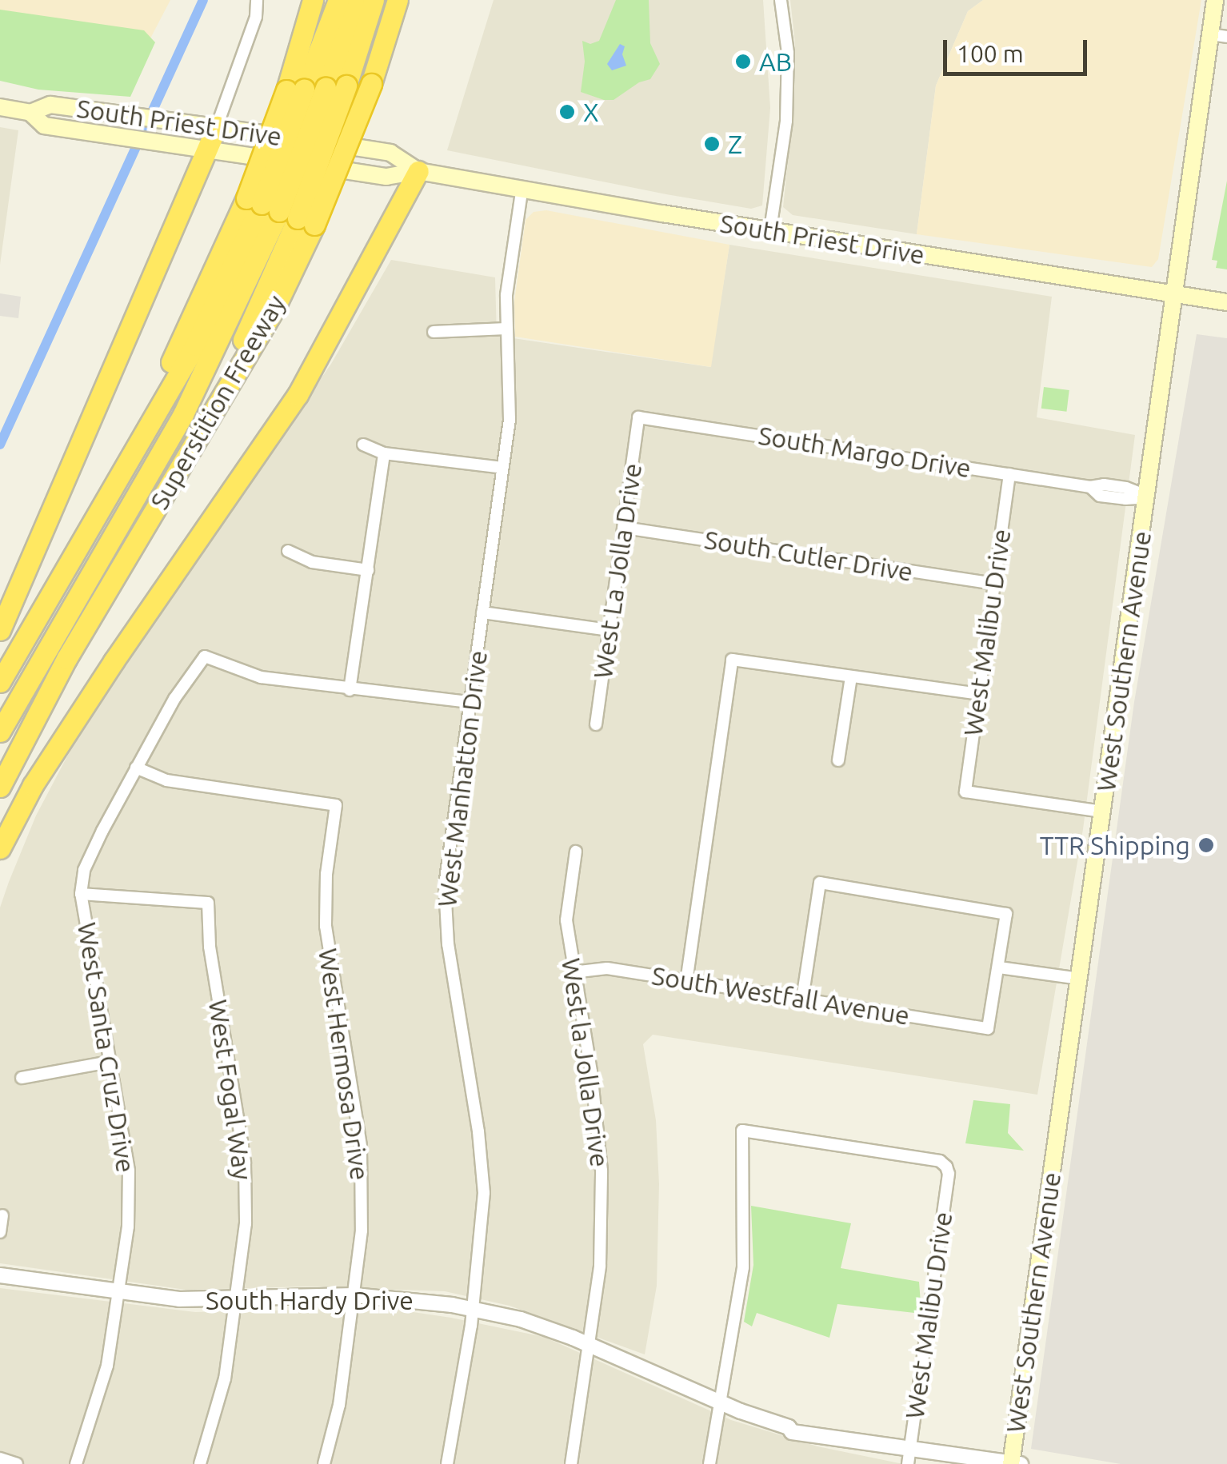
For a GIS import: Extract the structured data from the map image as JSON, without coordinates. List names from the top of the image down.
{
  "streets": {
    "highway": ["Superstition Freeway"],
    "main road": ["South Priest Drive", "West Southern Avenue"],
    "street": [
      "South Margo Drive",
      "South Cutler Drive",
      "West La Jolla Drive",
      "West Malibu Drive",
      "West Manhatton Drive",
      "South Westfall Avenue",
      "West Santa Cruz Drive",
      "West la Jolla Drive",
      "West Hermosa Drive",
      "West Fogal Way",
      "South Hardy Drive"
    ]
  },
  "crossings": [
    ["South Priest Drive", "West Southern Avenue"],
    ["South Priest Drive", "West Manhatton Drive"],
    ["South Margo Drive", "West La Jolla Drive"],
    ["South Margo Drive", "West Malibu Drive"],
    ["South Margo Drive", "West Southern Avenue"],
    ["South Cutler Drive", "West La Jolla Drive"],
    ["South Cutler Drive", "West Malibu Drive"],
    ["West Malibu Drive", "West Southern Avenue"],
    ["West Malibu Drive", "South Hardy Drive"],
    ["West Southern Avenue", "South Hardy Drive"],
    ["West Manhatton Drive", "South Hardy Drive"],
    ["South Westfall Avenue", "West la Jolla Drive"],
    ["West Santa Cruz Drive", "West Hermosa Drive"],
    ["West Santa Cruz Drive", "West Fogal Way"],
    ["West Santa Cruz Drive", "South Hardy Drive"],
    ["West la Jolla Drive", "South Hardy Drive"],
    ["West Hermosa Drive", "South Hardy Drive"],
    ["West Fogal Way", "South Hardy Drive"]
  ],
  "places": [
    "AB",
    "X",
    "Z",
    "TTR Shipping"
  ],
  "scale_bar": "100 m"
}
